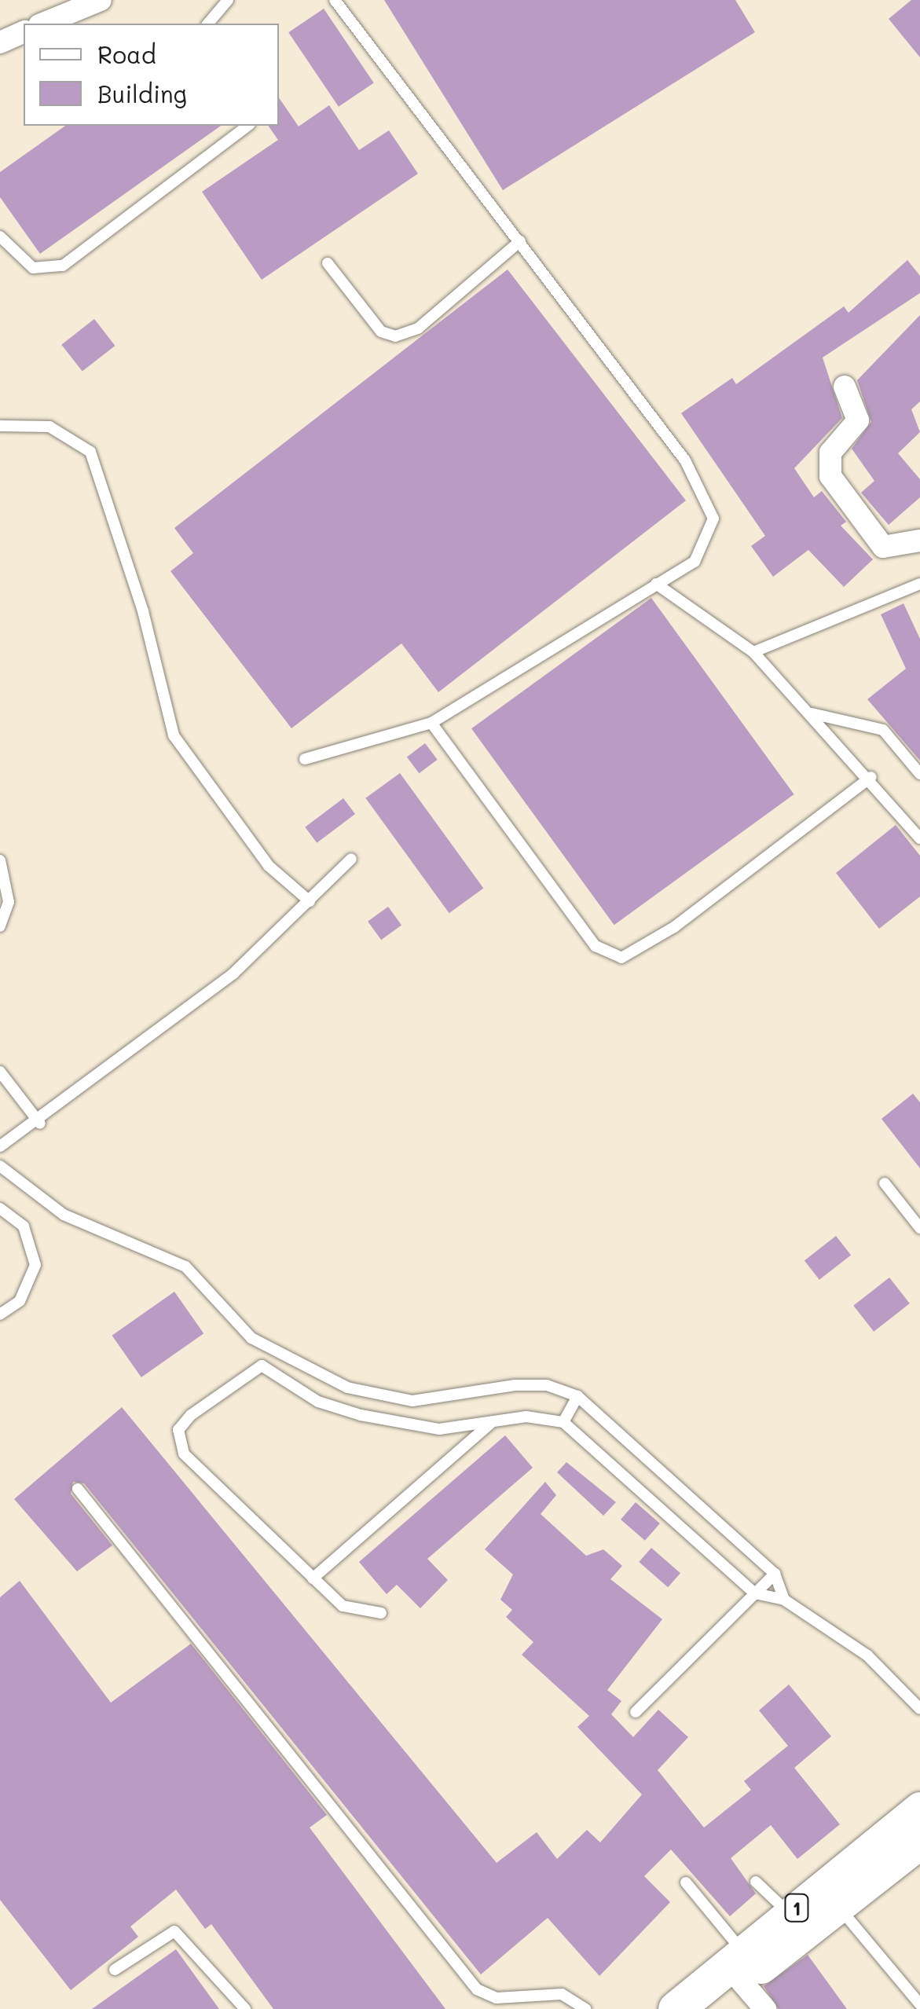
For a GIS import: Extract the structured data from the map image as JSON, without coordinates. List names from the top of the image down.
{
  "streets": {
    "highway": ["1"]
  },
  "legend": ["Road", "Building"]
}
